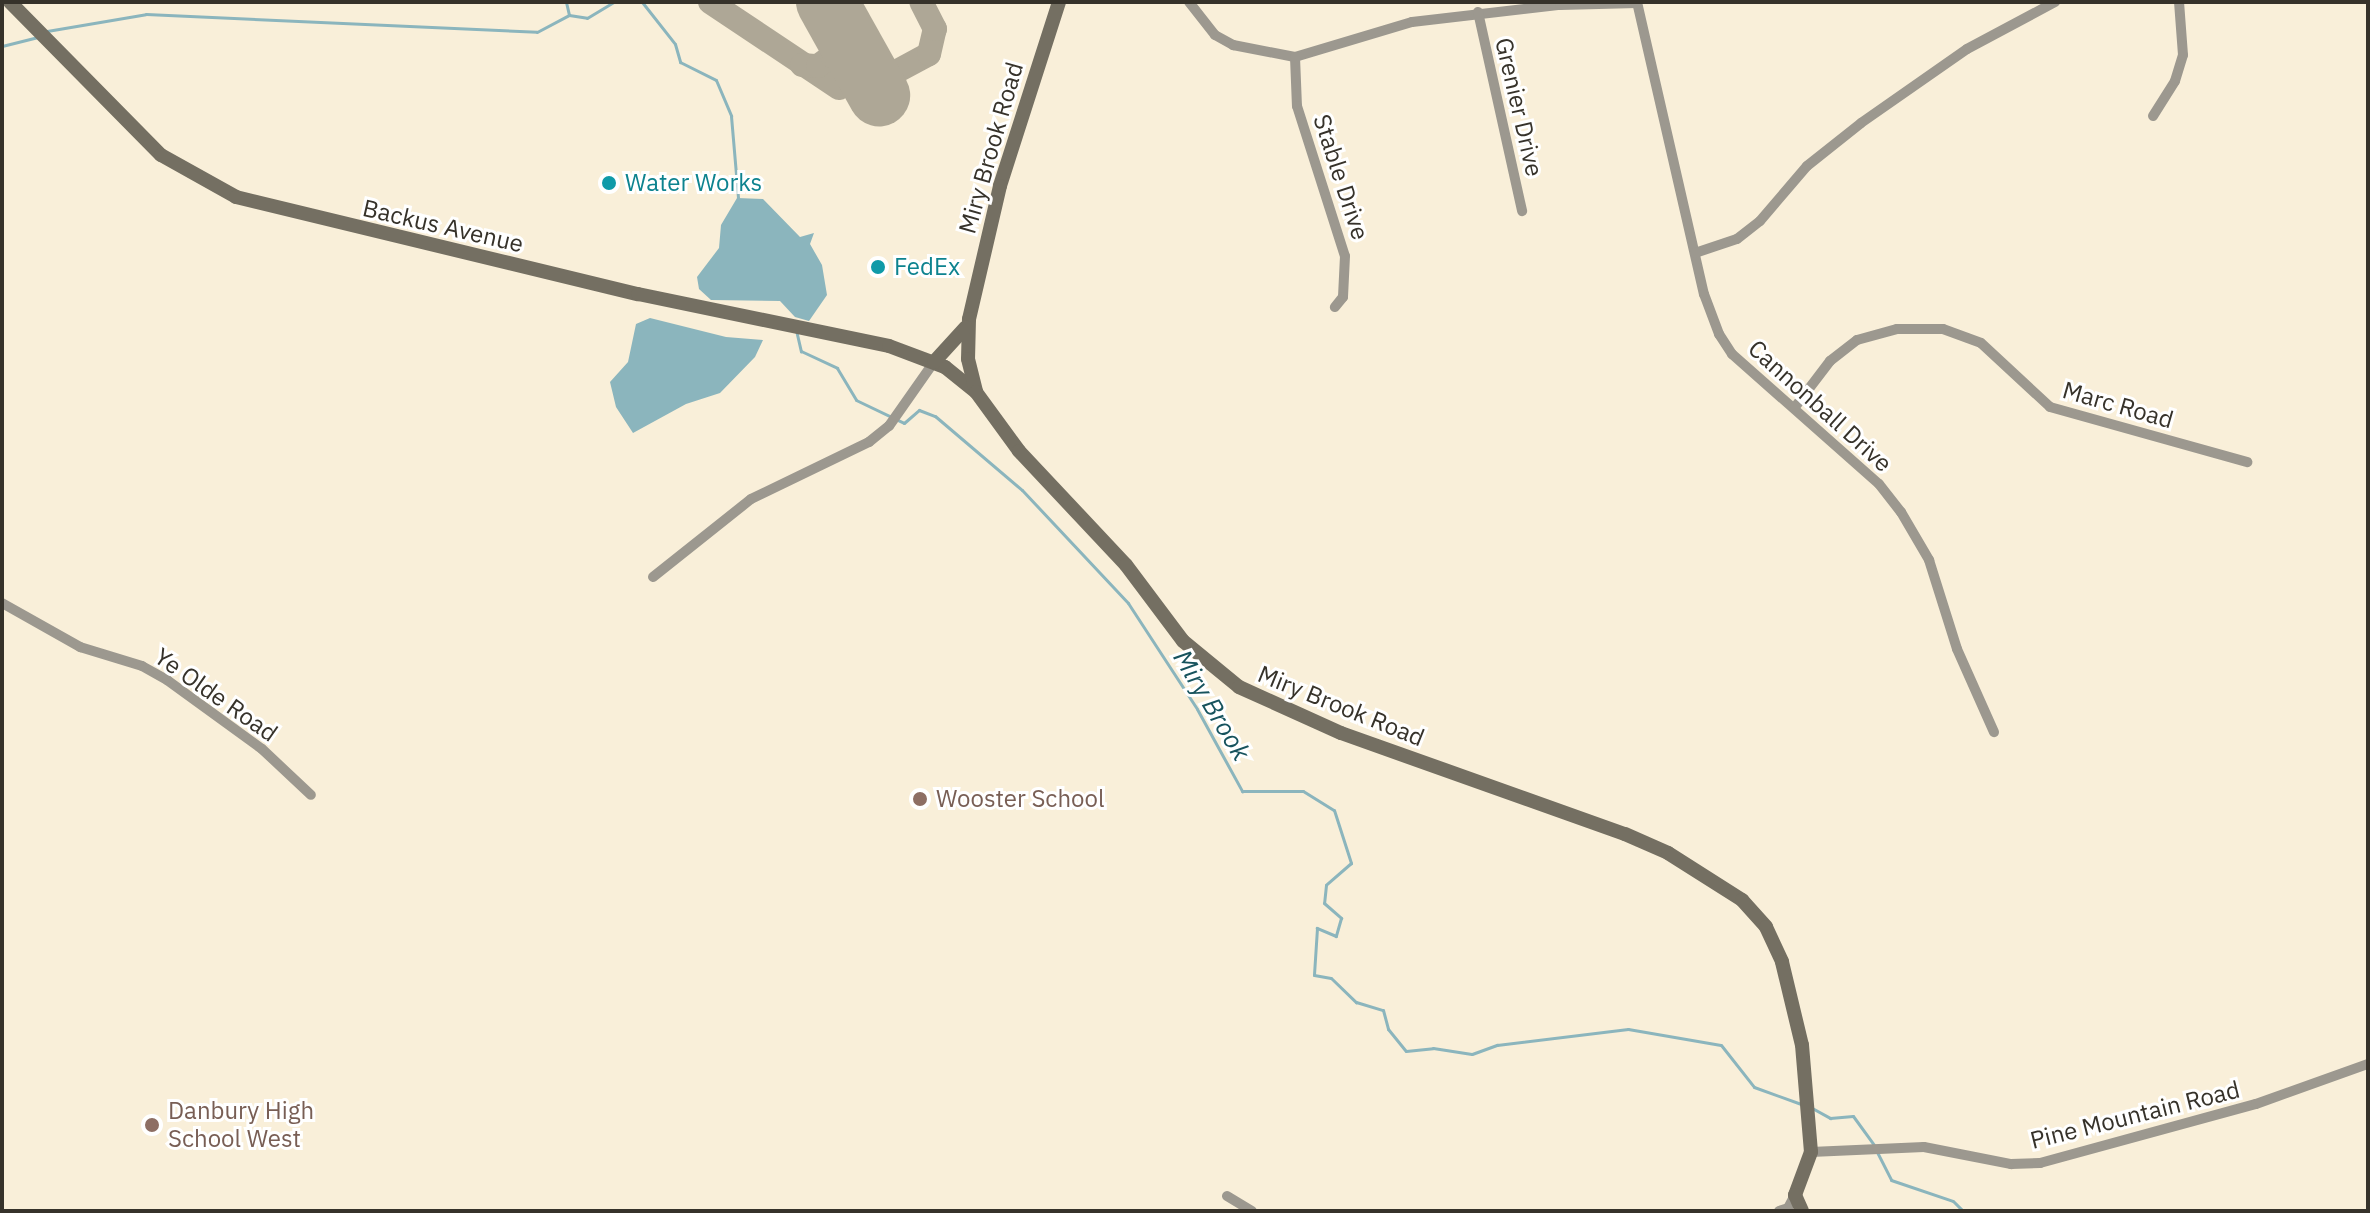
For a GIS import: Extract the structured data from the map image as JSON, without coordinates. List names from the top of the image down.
{
  "streets": {
    "main road": ["Miry Brook Road", "Backus Avenue"],
    "street": [
      "Grenier Drive",
      "Stable Drive",
      "Marc Road",
      "Cannonball Drive",
      "Ye Olde Road",
      "Pine Mountain Road"
    ]
  },
  "crossings": [
    ["Miry Brook Road", "Backus Avenue"],
    ["Miry Brook Road", "Pine Mountain Road"],
    ["Marc Road", "Cannonball Drive"]
  ],
  "water": ["Miry Brook"],
  "places": [
    "Water Works",
    "FedEx",
    "Wooster School",
    "Danbury High School West"
  ]
}
